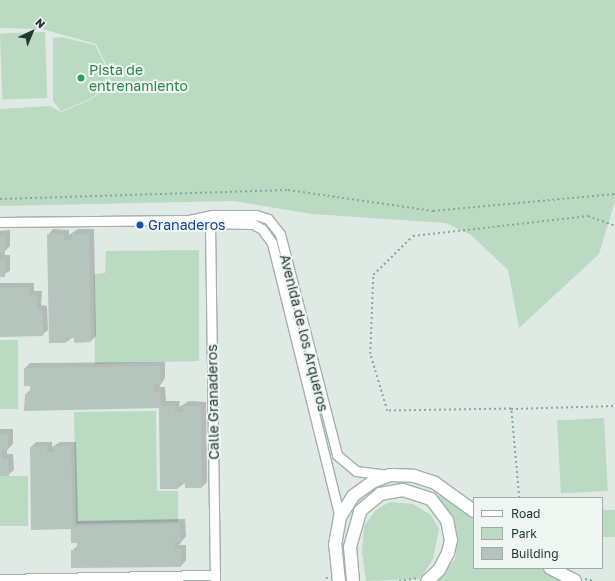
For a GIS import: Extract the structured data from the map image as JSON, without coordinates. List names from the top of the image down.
{
  "streets": {
    "street": ["Avenida de los Arqueros", "Calle Granaderos"]
  },
  "crossings": [
    ["Avenida de los Arqueros", "Calle Granaderos"]
  ],
  "places": ["Pista de entrenamiento", "Granaderos"],
  "legend": ["Road", "Park", "Building"],
  "north": "top right"
}
